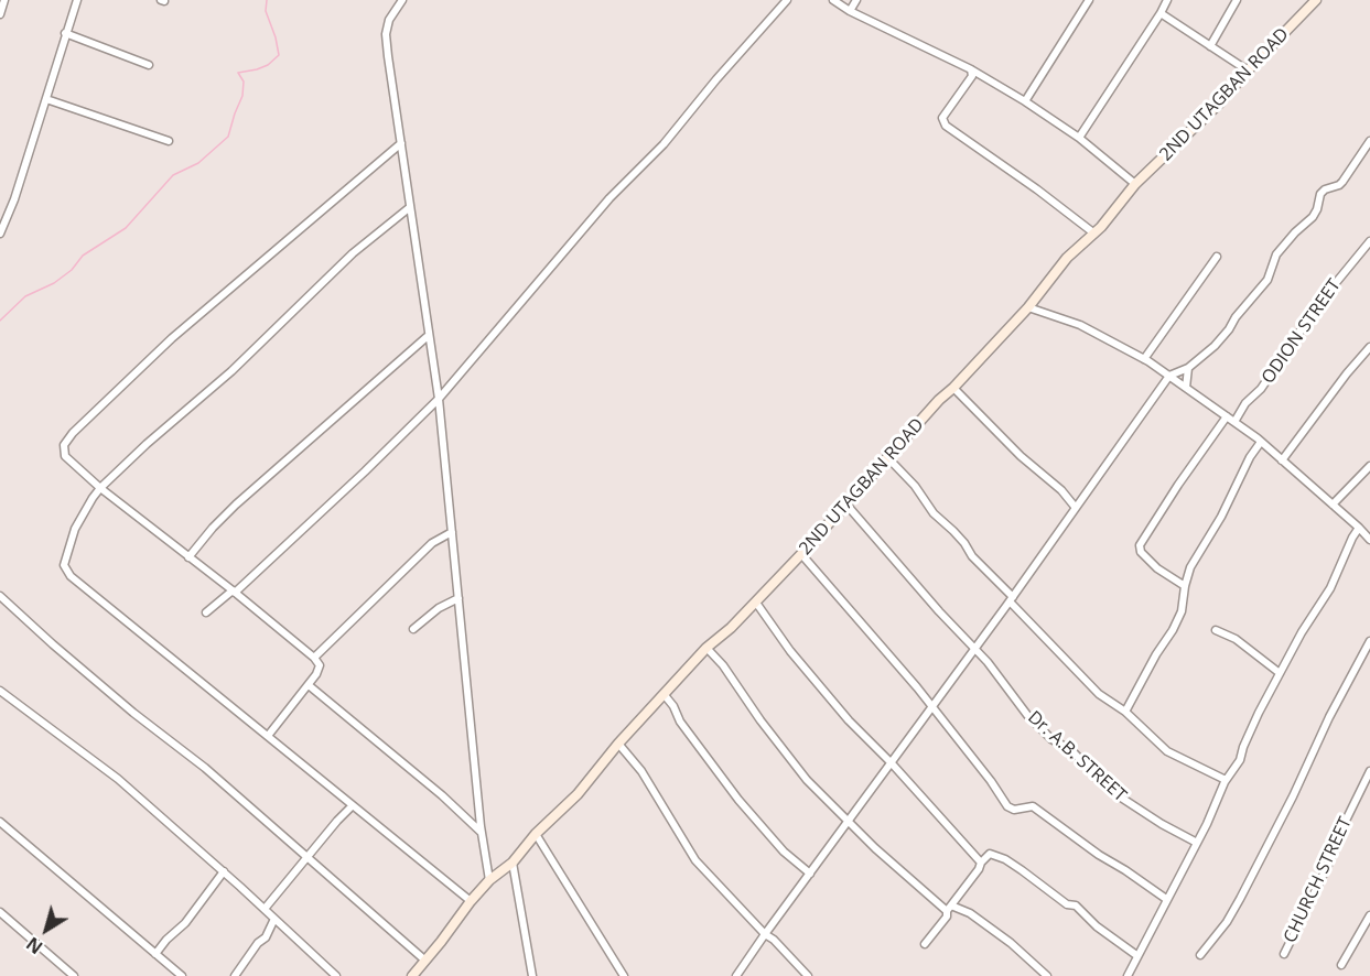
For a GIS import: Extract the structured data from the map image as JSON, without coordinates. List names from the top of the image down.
{
  "streets": {
    "street": [
      "2ND UTAGBAN ROAD",
      "ODION STREET",
      "Dr. A.B. STREET",
      "CHURCH STREET"
    ]
  },
  "crossings": [
    ["2ND UTAGBAN ROAD", "Dr. A.B. STREET"]
  ],
  "north": "bottom left"
}
